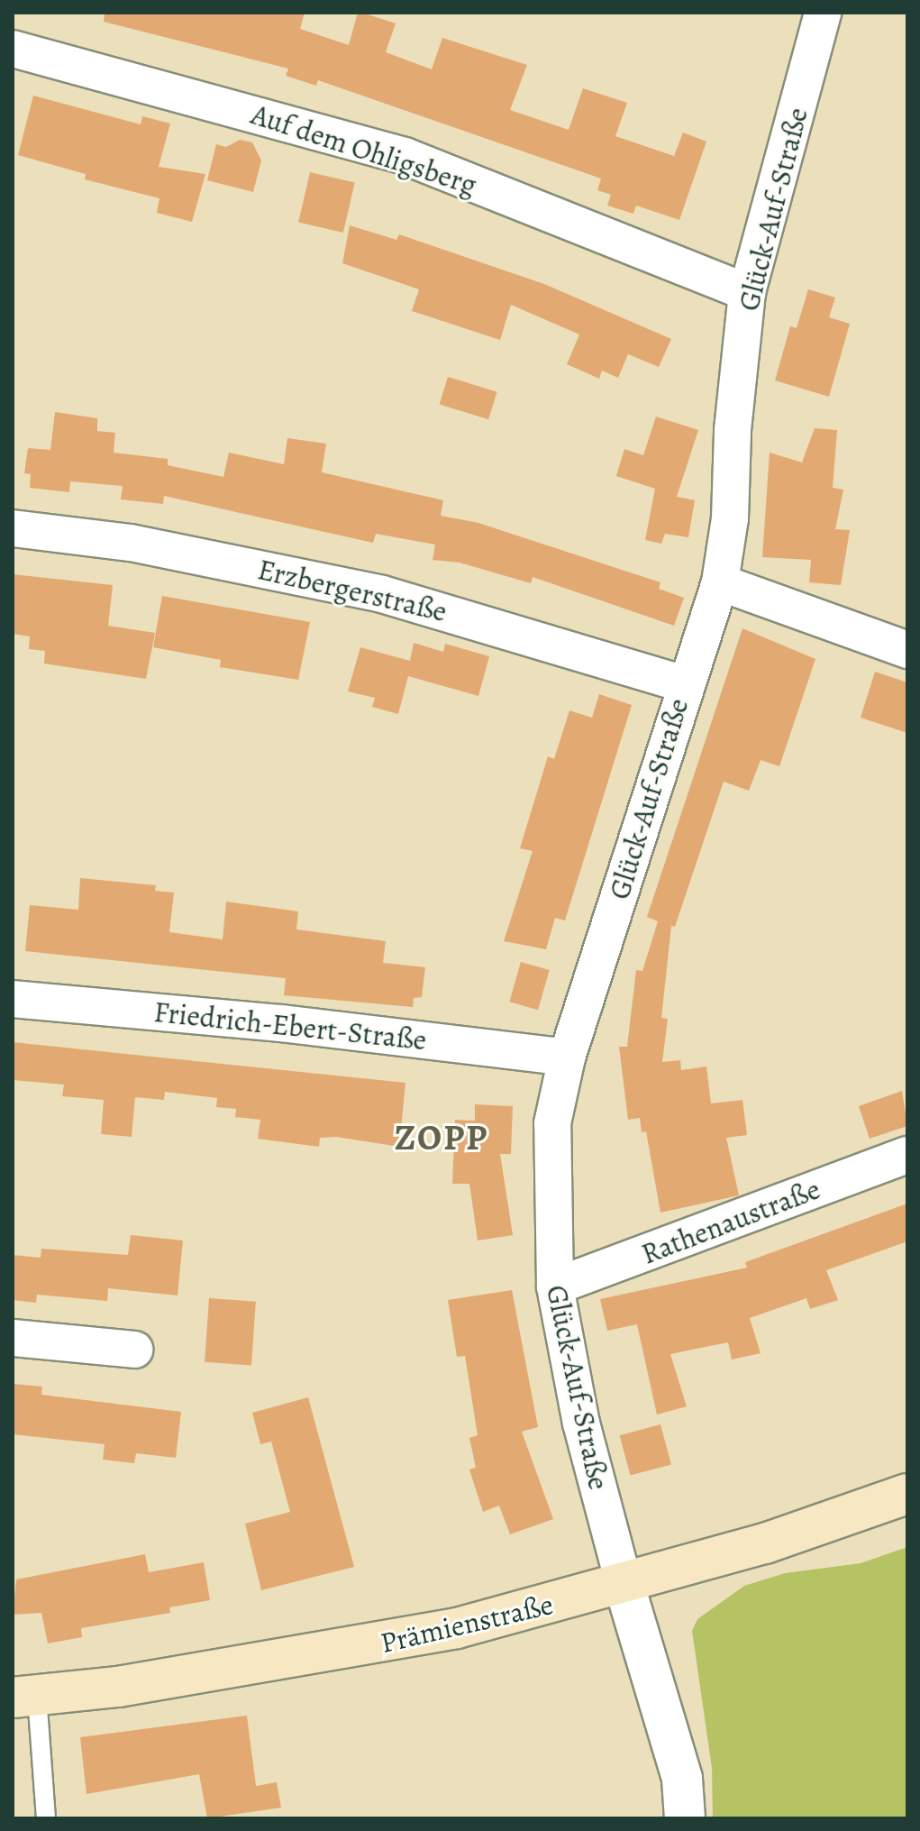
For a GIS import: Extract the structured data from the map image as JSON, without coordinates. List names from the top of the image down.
{
  "streets": {
    "main road": ["Prämienstraße"],
    "street": [
      "Auf dem Ohligsberg",
      "Glück-Auf-Straße",
      "Erzbergerstraße",
      "Friedrich-Ebert-Straße",
      "Rathenaustraße"
    ]
  },
  "crossings": [
    ["Auf dem Ohligsberg", "Glück-Auf-Straße"],
    ["Glück-Auf-Straße", "Erzbergerstraße"],
    ["Glück-Auf-Straße", "Friedrich-Ebert-Straße"],
    ["Glück-Auf-Straße", "Rathenaustraße"],
    ["Glück-Auf-Straße", "Prämienstraße"]
  ],
  "districts": ["ZOPP"]
}
